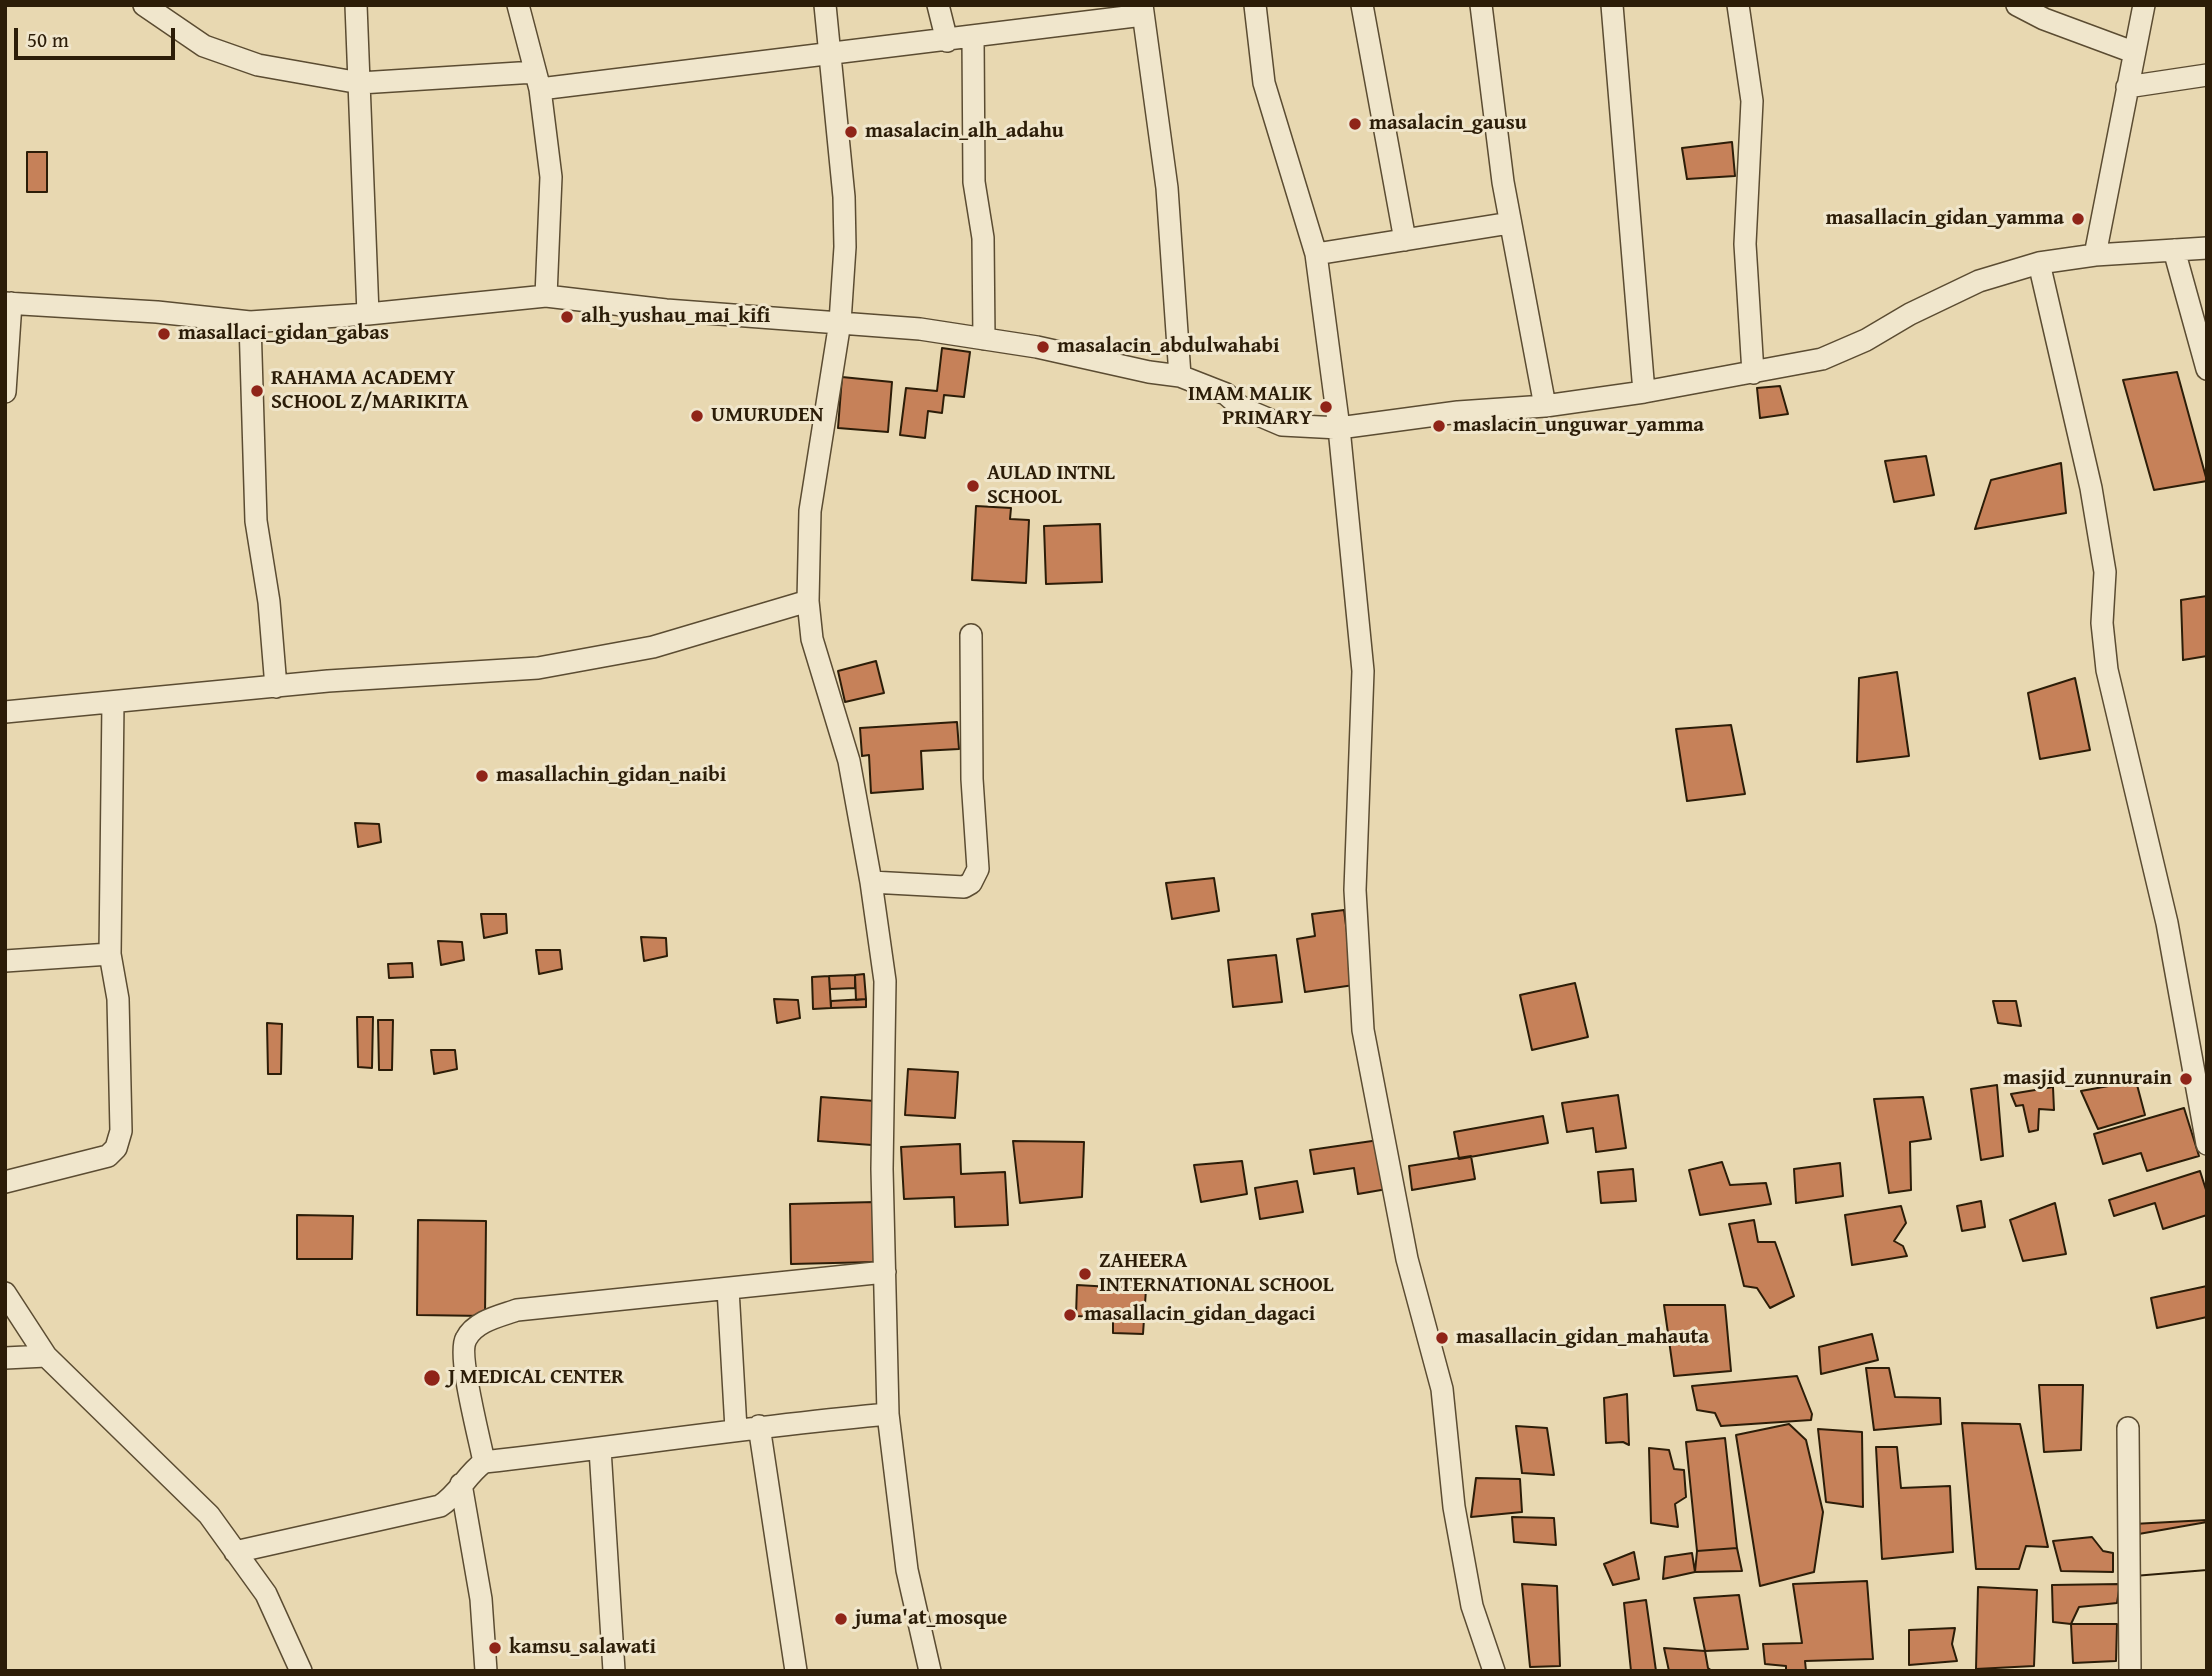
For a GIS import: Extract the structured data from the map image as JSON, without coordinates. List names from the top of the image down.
{
  "places": [
    "masalacin_gausu",
    "masalacin_alh_adahu",
    "masallacin_gidan_yamma",
    "alh_yushau_mai_kifi",
    "masallaci_gidan_gabas",
    "masalacin_abdulwahabi",
    "RAHAMA ACADEMY SCHOOL Z/MARIKITA",
    "IMAM MALIK PRIMARY",
    "UMURUDEN",
    "maslacin_unguwar_yamma",
    "AULAD INTNL SCHOOL",
    "masallachin_gidan_naibi",
    "masjid_zunnurain",
    "ZAHEERA INTERNATIONAL SCHOOL",
    "masallacin_gidan_dagaci",
    "masallacin_gidan_mahauta",
    "J MEDICAL CENTER",
    "juma'at_mosque",
    "kamsu_salawati"
  ],
  "scale_bar": "50 m"
}
